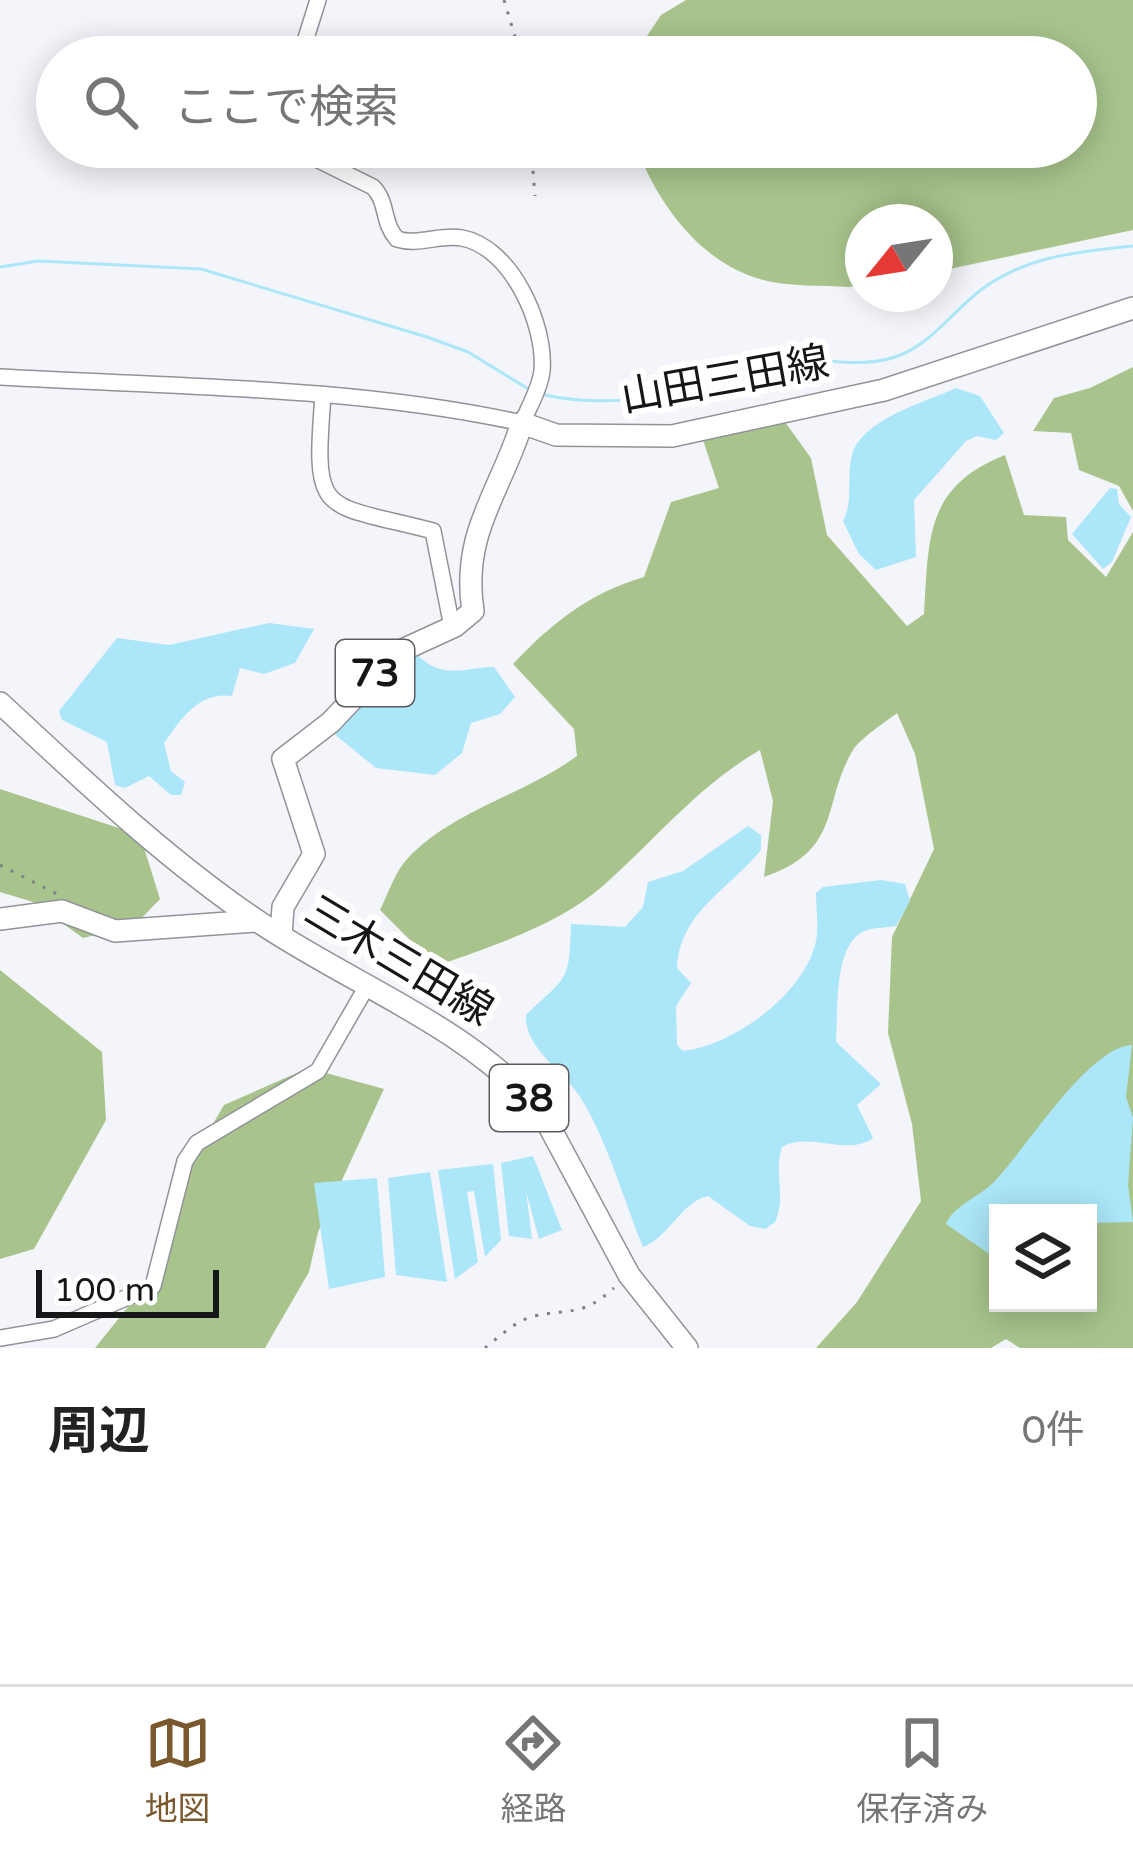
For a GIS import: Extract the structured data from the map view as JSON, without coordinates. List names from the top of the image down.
{
  "streets": {
    "main road": [
      "山田三田線",
      "73",
      "三木三田線",
      "38"
    ]
  },
  "crossings": [
    ["山田三田線", "73"],
    ["73", "三木三田線"]
  ],
  "scale_bar": "100 m",
  "north": "bottom left",
  "page": {
    "search": "ここで検索",
    "scale": "100 m",
    "heading": ["周辺", "0件"],
    "nav": ["地図", "経路", "保存済み"]
  }
}
